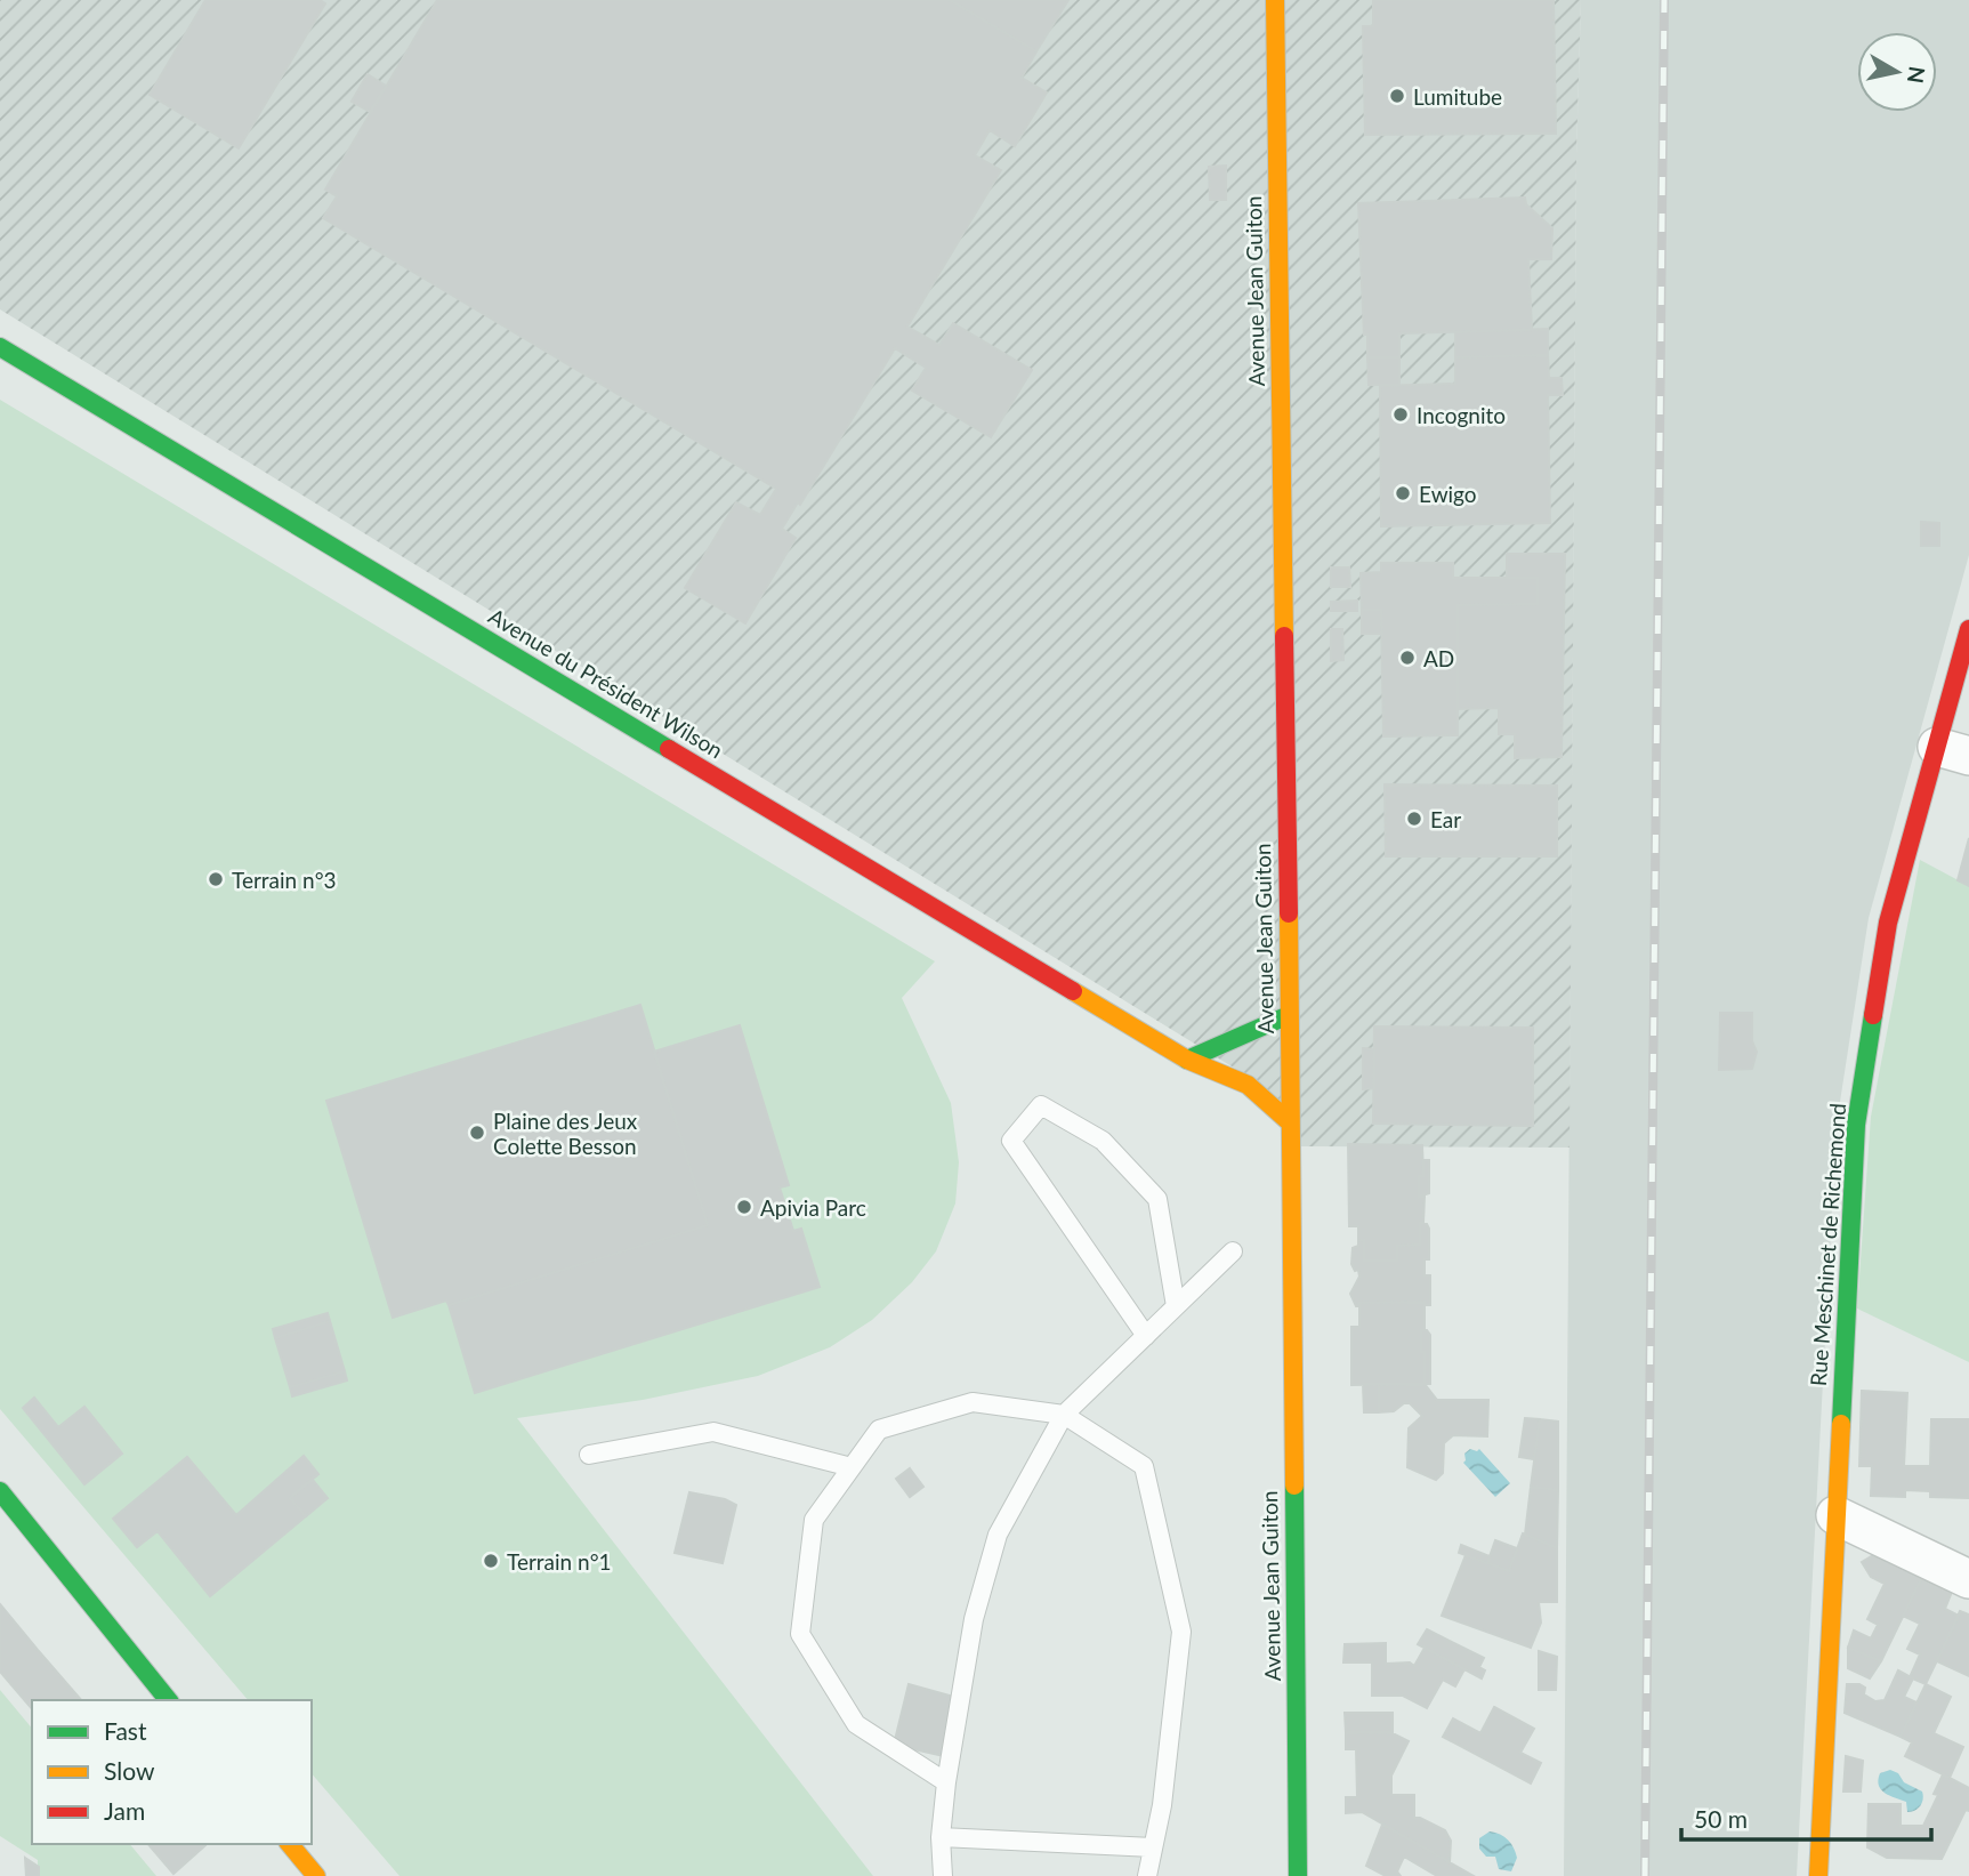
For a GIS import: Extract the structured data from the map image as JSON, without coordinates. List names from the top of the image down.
{
  "streets": {
    "street": ["Avenue Jean Guiton", "Avenue du Président Wilson", "Rue Meschinet de Richemond"]
  },
  "crossings": [
    ["Avenue Jean Guiton", "Avenue du Président Wilson"]
  ],
  "places": [
    "Lumitube",
    "Incognito",
    "Ewigo",
    "AD",
    "Ear",
    "Terrain n°3",
    "Plaine des Jeux Colette Besson",
    "Apivia Parc",
    "Terrain n°1"
  ],
  "legend": ["Fast", "Slow", "Jam"],
  "scale_bar": "50 m",
  "north": "right"
}
